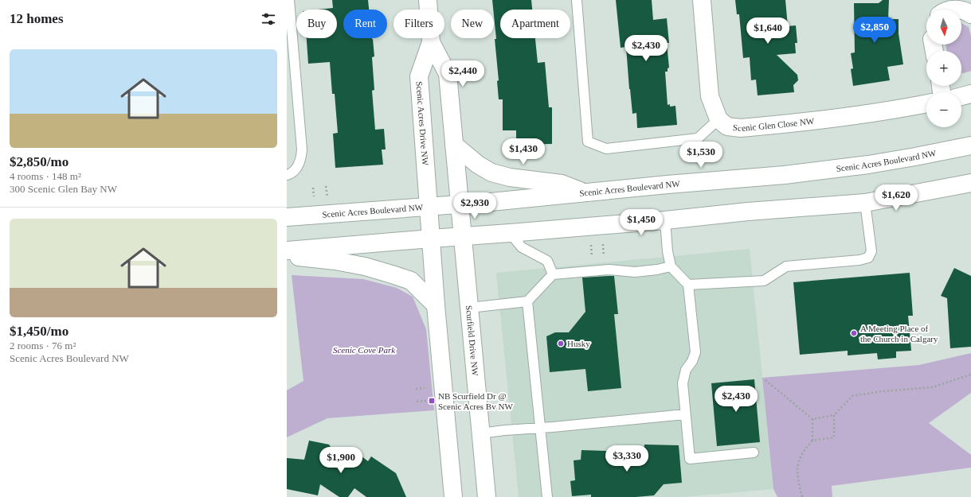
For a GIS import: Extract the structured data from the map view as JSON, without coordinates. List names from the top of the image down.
{
  "streets": {
    "street": [
      "Scenic Acres Drive NW",
      "Scenic Glen Close NW",
      "Scenic Acres Boulevard NW",
      "Scurfield Drive NW"
    ]
  },
  "crossings": [
    ["Scenic Acres Drive NW", "Scenic Acres Boulevard NW"],
    ["Scenic Acres Drive NW", "Scurfield Drive NW"],
    ["Scenic Acres Boulevard NW", "Scurfield Drive NW"]
  ],
  "parks": ["Scenic Cove Park"],
  "places": {
    "other": ["A Meeting Place of the Church in Calgary", "Husky"],
    "transit": ["NB Scurfield Dr @ Scenic Acres Bv NW"]
  },
  "north": "bottom",
  "page": {
    "heading": "12 homes",
    "map_buttons": ["+", "−"],
    "chip": [
      "Buy",
      "Rent",
      "Filters",
      "New",
      "Apartment"
    ],
    "price": [
      "$2,850",
      "$1,640",
      "$2,430",
      "$2,440",
      "$1,430",
      "$1,530",
      "$1,620",
      "$2,930",
      "$1,450",
      "$2,430",
      "$3,330",
      "$1,900"
    ],
    "list": [
      {
        "name": "$2,850/mo",
        "note": "4 rooms · 148 m² · 300 Scenic Glen Bay NW"
      },
      {
        "name": "$1,450/mo",
        "note": "2 rooms · 76 m² · Scenic Acres Boulevard NW"
      }
    ]
  }
}
